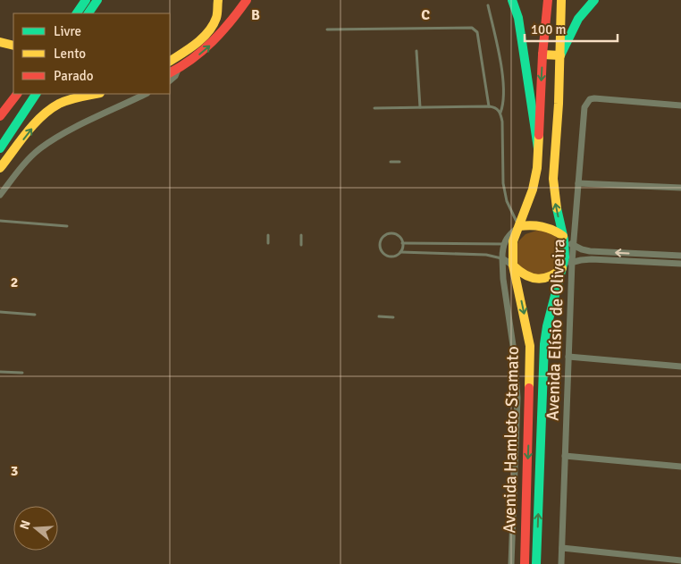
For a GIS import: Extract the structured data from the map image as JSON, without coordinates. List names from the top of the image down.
{
  "streets": {
    "main road": ["Avenida Hamleto Stamato"],
    "street": ["Avenida Elísio de Oliveira"]
  },
  "legend": ["Livre", "Lento", "Parado"],
  "scale_bar": "100 m",
  "north": "left",
  "grid": {
    "columns": ["B", "C"],
    "rows": ["2", "3"]
  }
}
